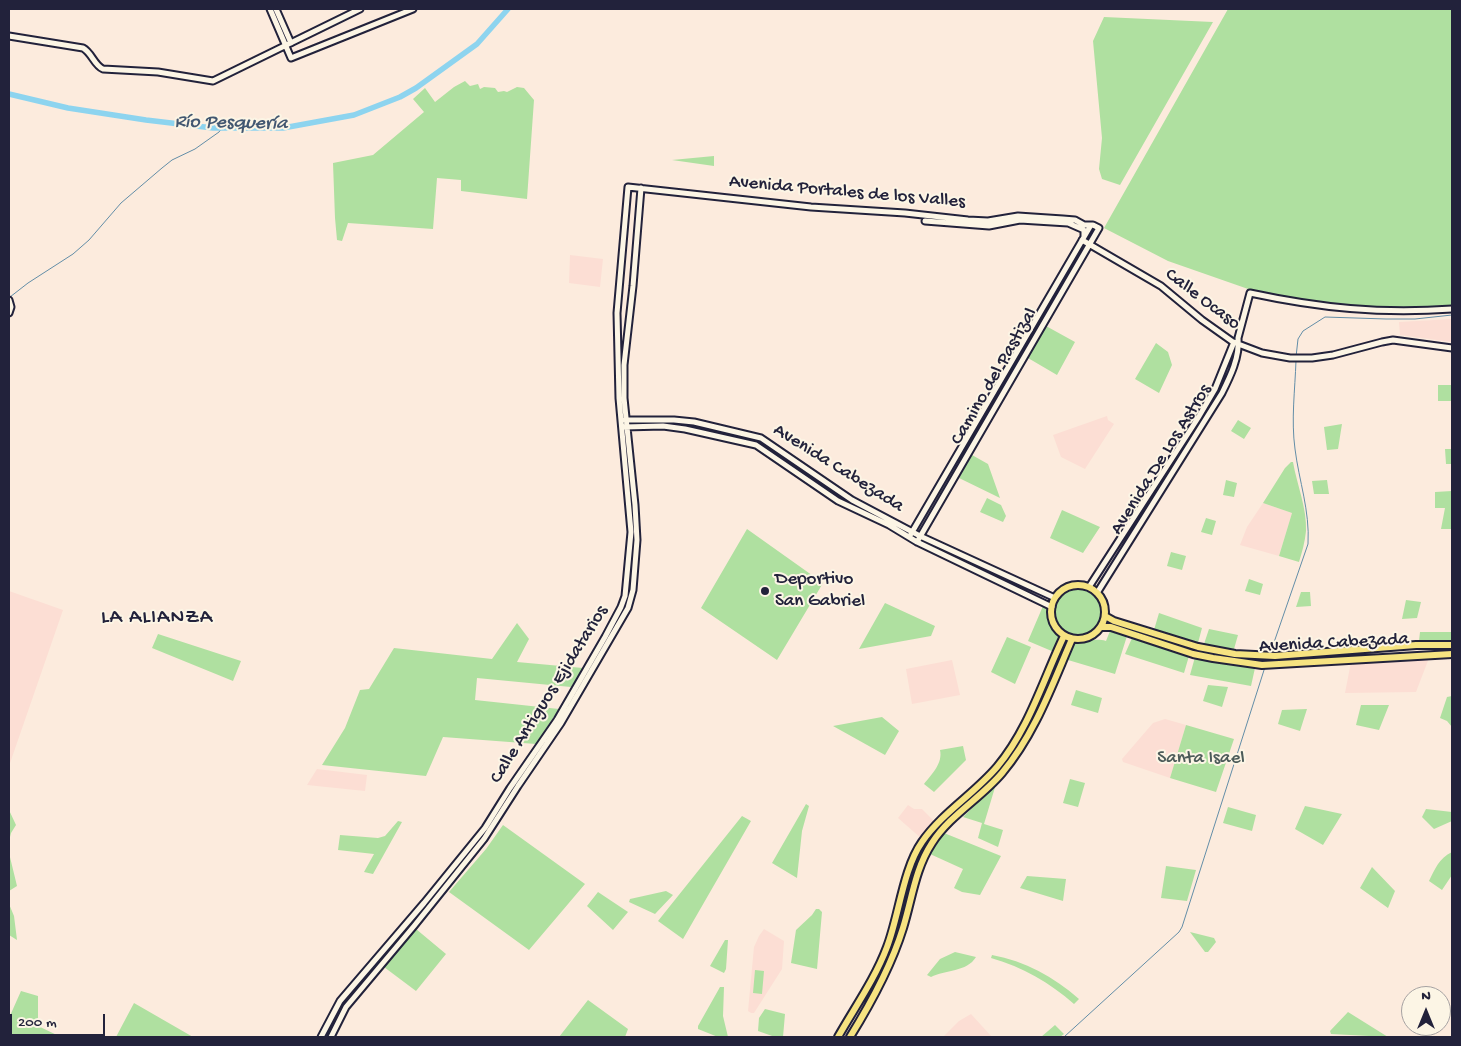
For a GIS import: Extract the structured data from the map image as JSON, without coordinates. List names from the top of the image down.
{
  "streets": {
    "main road": ["Avenida Cabezada"],
    "street": [
      "Avenida Portales de los Valles",
      "Calle Ocaso",
      "Camino del Pastizal",
      "Avenida De Los Astros",
      "Calle Antiguos Ejidatarios"
    ]
  },
  "crossings": [
    ["Avenida Portales de los Valles", "Calle Ocaso"],
    ["Avenida Portales de los Valles", "Calle Antiguos Ejidatarios"],
    ["Calle Ocaso", "Camino del Pastizal"],
    ["Calle Ocaso", "Avenida De Los Astros"],
    ["Camino del Pastizal", "Avenida Cabezada"],
    ["Avenida De Los Astros", "Avenida Cabezada"],
    ["Avenida Cabezada", "Calle Antiguos Ejidatarios"]
  ],
  "districts": ["LA ALIANZA"],
  "water": ["Río Pesquería"],
  "parks": ["Santa Isael"],
  "places": ["Deportivo San Gabriel"],
  "scale_bar": "200 m",
  "north": "top"
}
